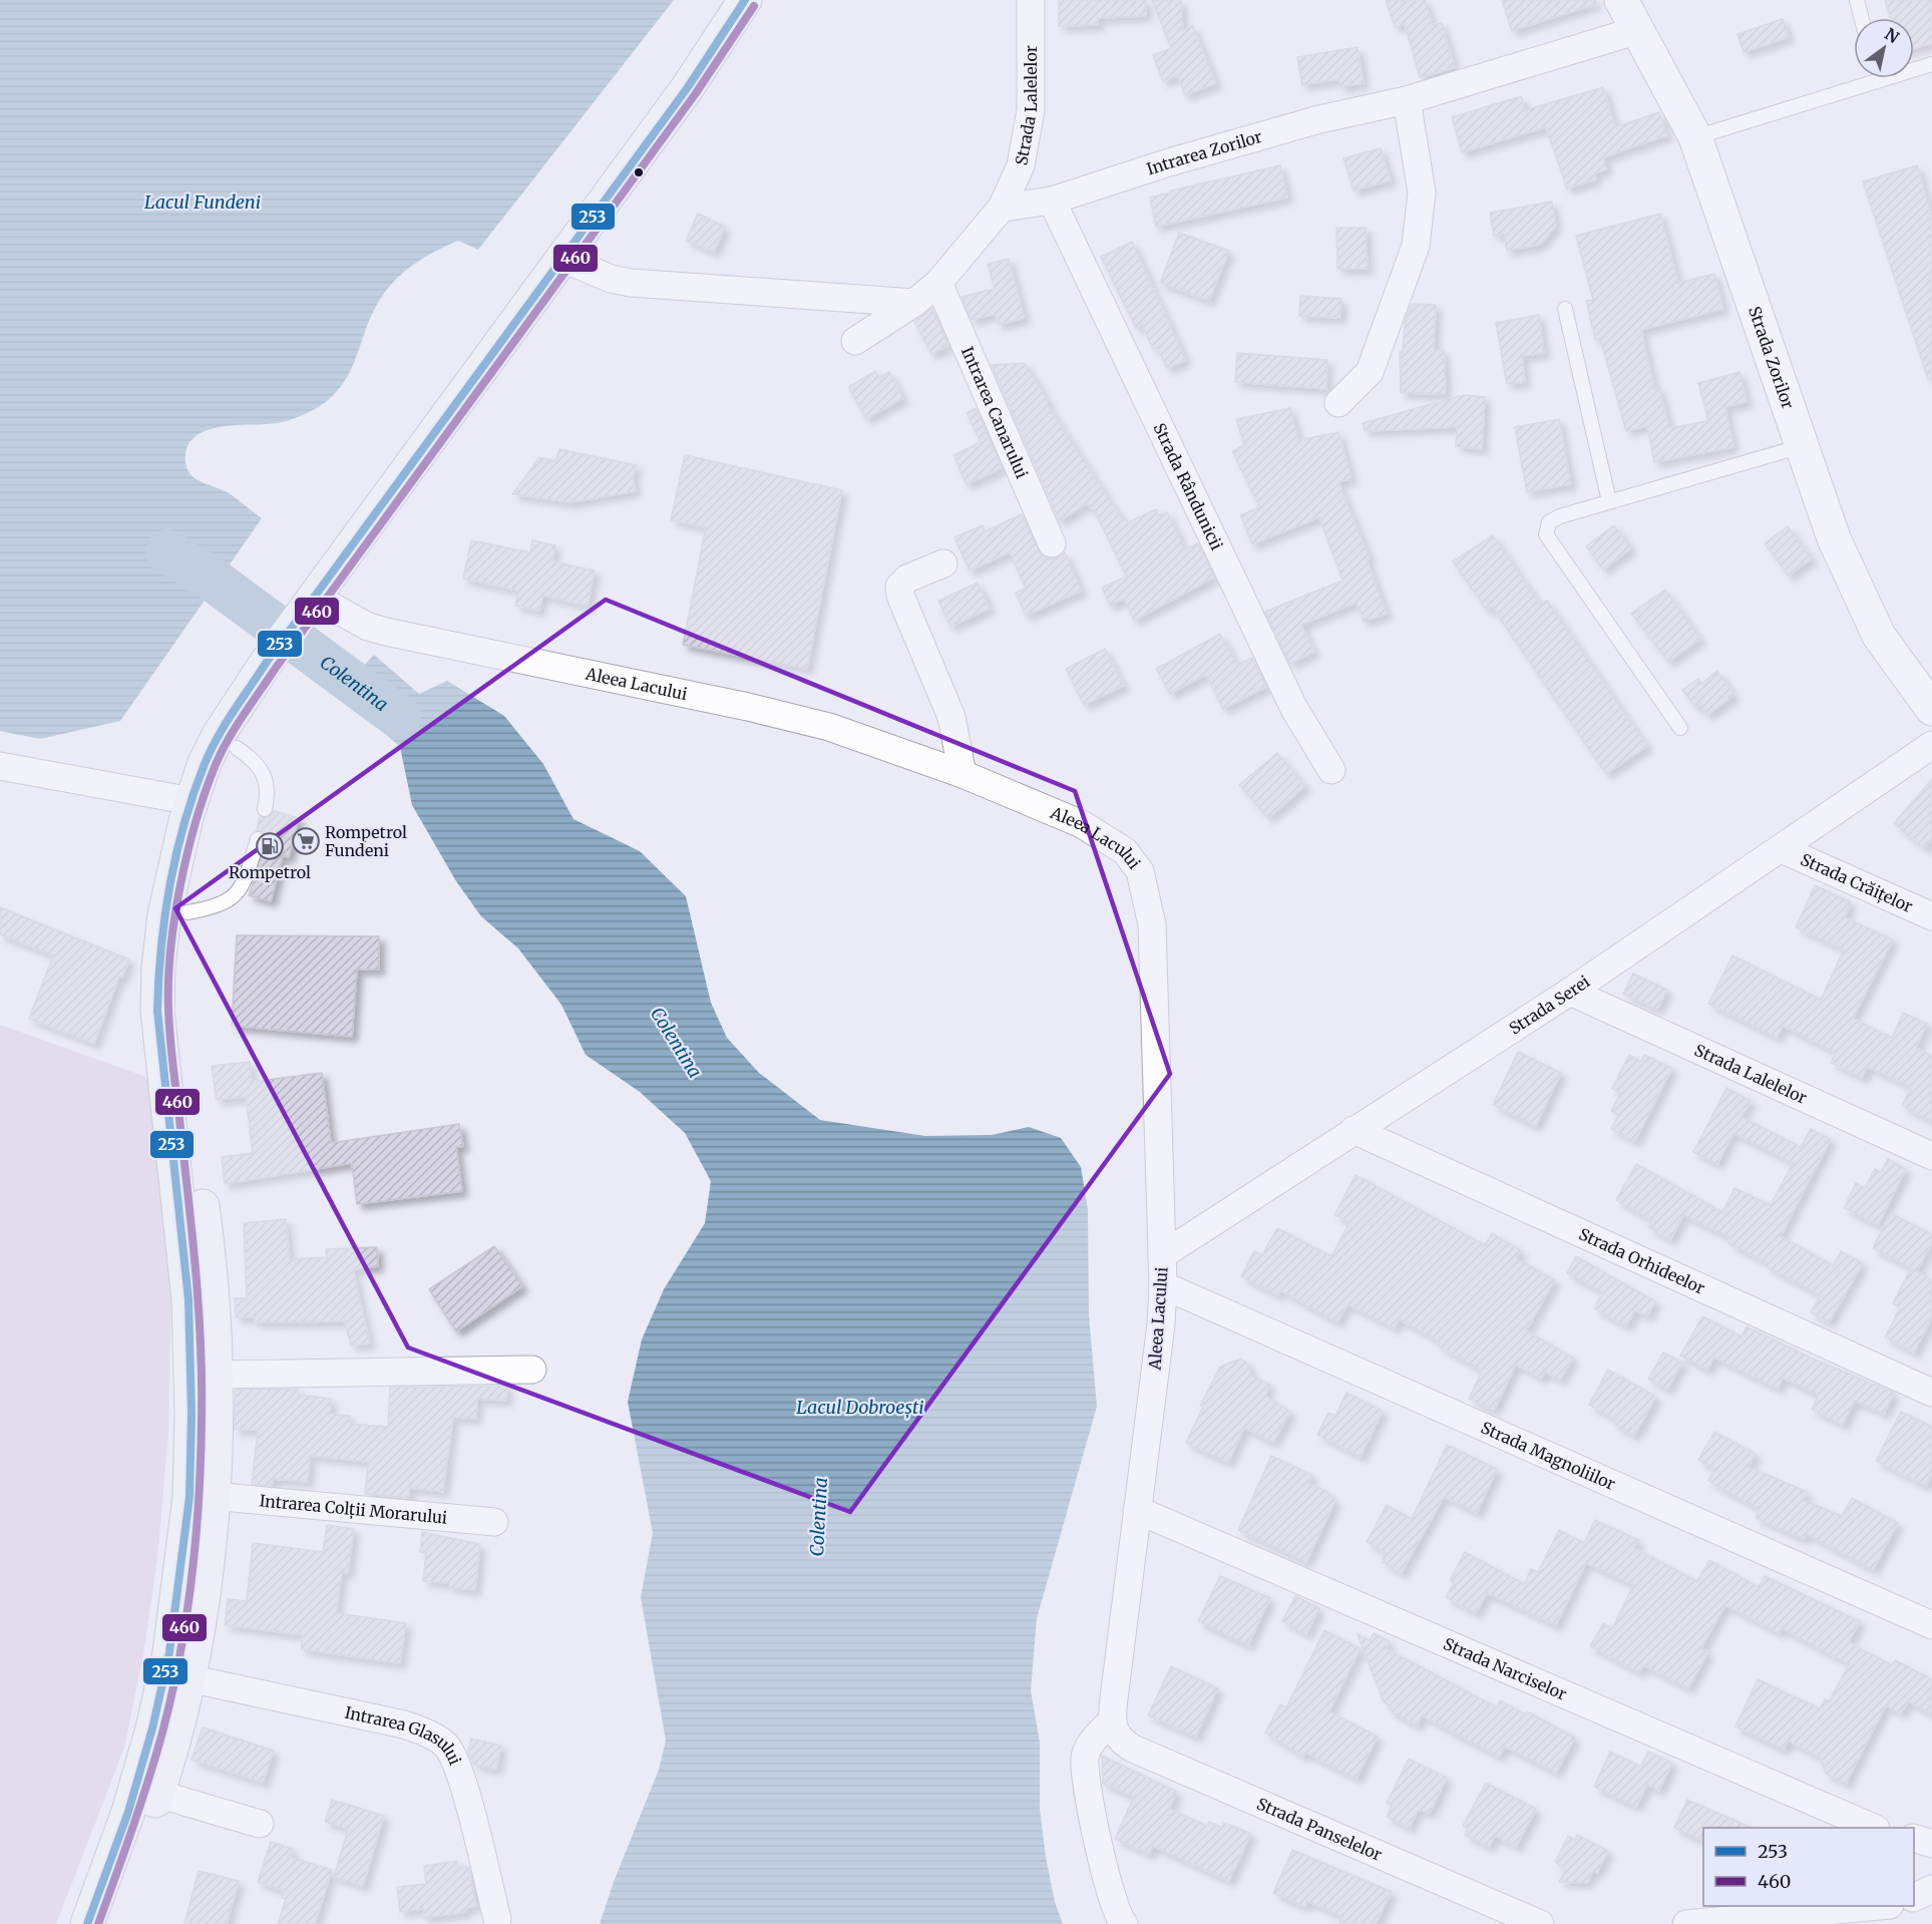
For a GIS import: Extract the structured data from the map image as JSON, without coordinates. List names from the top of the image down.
{
  "streets": {
    "street": [
      "Strada Lalelelor",
      "Intrarea Zorilor",
      "Strada Zorilor",
      "Intrarea Canarului",
      "Strada Rândunicii",
      "Aleea Lacului",
      "Strada Crăițelor",
      "Strada Serei",
      "Strada Orhideelor",
      "Strada Magnoliilor",
      "Intrarea Colții Morarului",
      "Strada Narciselor",
      "Intrarea Glasului",
      "Strada Panselelor"
    ]
  },
  "crossings": [
    ["Strada Lalelelor", "Intrarea Zorilor"],
    ["Strada Lalelelor", "Intrarea Canarului"],
    ["Strada Lalelelor", "Strada Serei"],
    ["Intrarea Zorilor", "Strada Zorilor"],
    ["Intrarea Zorilor", "Strada Rândunicii"],
    ["Aleea Lacului", "Strada Serei"],
    ["Aleea Lacului", "Strada Magnoliilor"],
    ["Aleea Lacului", "Strada Narciselor"],
    ["Aleea Lacului", "Strada Panselelor"],
    ["Strada Crăițelor", "Strada Serei"],
    ["Strada Serei", "Strada Orhideelor"]
  ],
  "water": ["Lacul Fundeni", "Colentina", "Lacul Dobroești"],
  "places": {
    "supermarket": ["Rompetrol Fundeni"],
    "fuel station": ["Rompetrol"]
  },
  "lines": ["transit line 253", "transit line 460"],
  "legend": ["253", "460"],
  "north": "top right"
}
